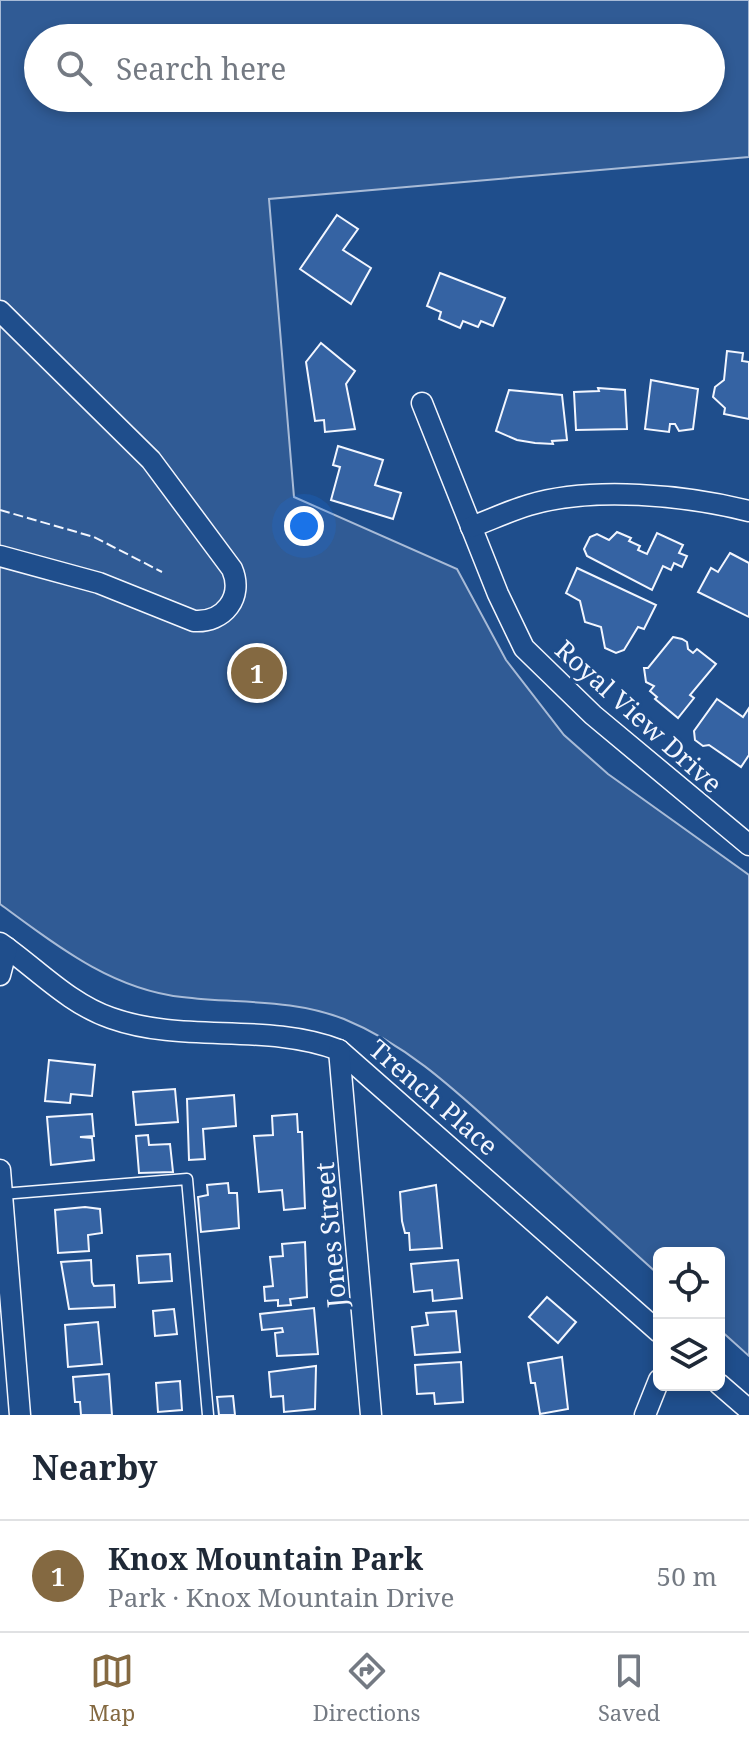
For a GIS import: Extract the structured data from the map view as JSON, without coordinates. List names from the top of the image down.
{
  "streets": {
    "street": ["Royal View Drive", "Trench Place", "Jones Street"]
  },
  "crossings": [
    ["Trench Place", "Jones Street"]
  ],
  "page": {
    "search": "Search here",
    "pins": "1",
    "heading": "Nearby",
    "list": [
      {
        "mark": "1",
        "name": "Knox Mountain Park",
        "note": "Park · Knox Mountain Drive",
        "value": "50 m"
      }
    ],
    "nav": ["Map", "Directions", "Saved"]
  }
}
